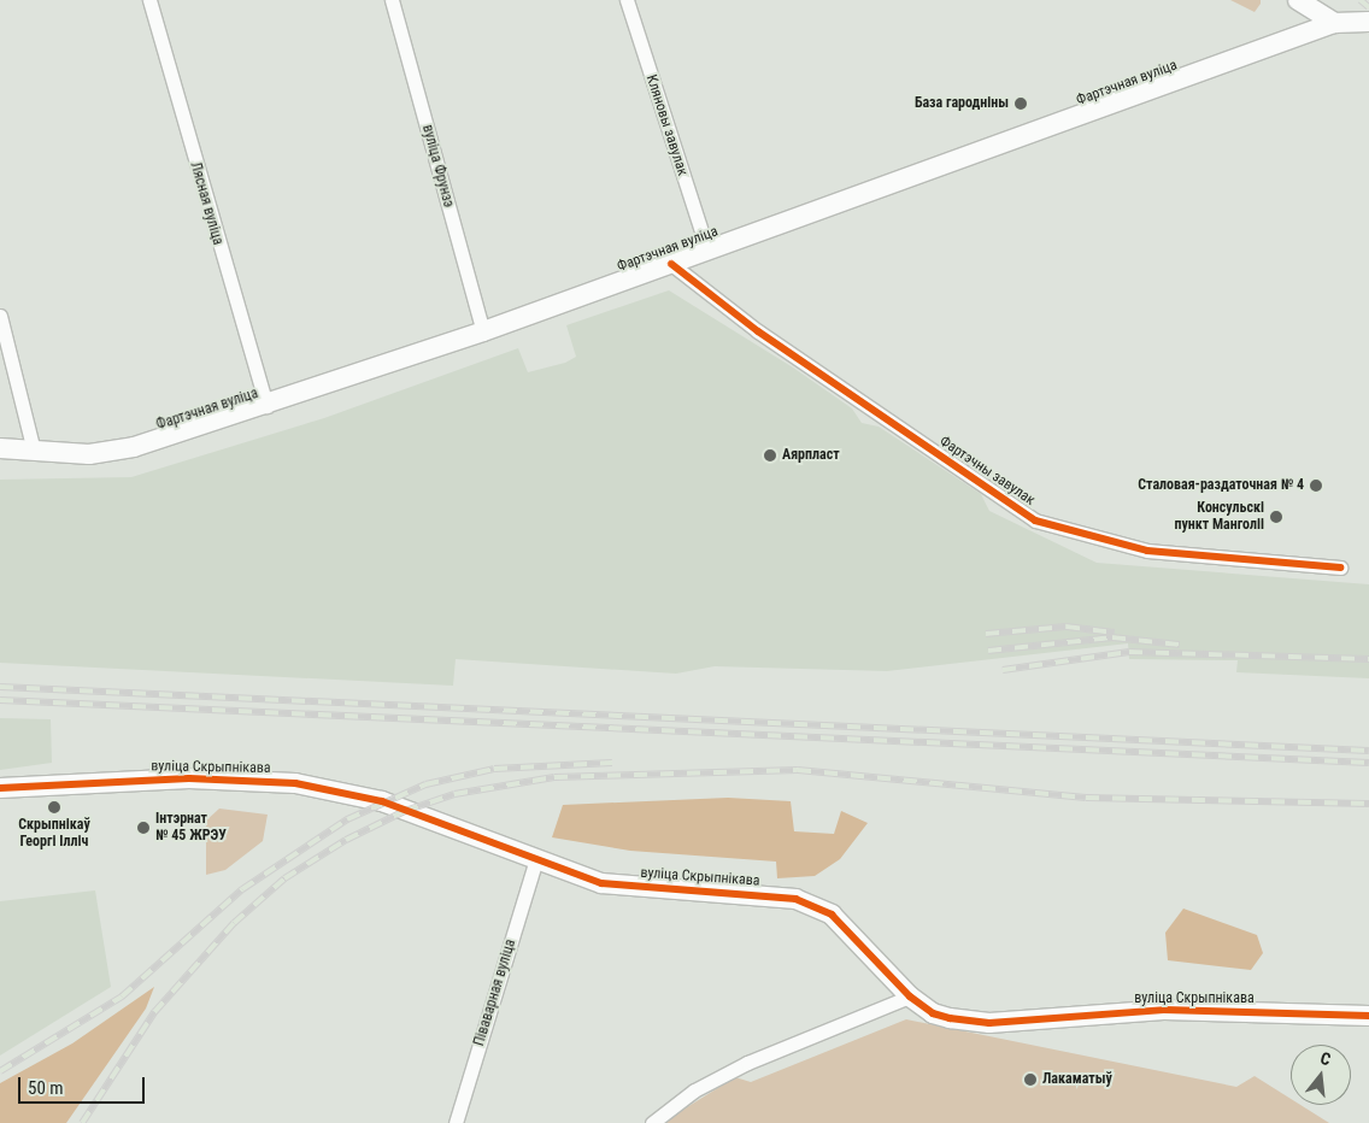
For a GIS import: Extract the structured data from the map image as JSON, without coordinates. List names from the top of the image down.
{
  "streets": {
    "street": [
      "Фартэчная вуліца",
      "Кляновы завулак",
      "вуліца Фрунзэ",
      "Лясная вуліца",
      "Фартэчны завулак",
      "вуліца Скрыпнікава",
      "Піваварная вуліца"
    ]
  },
  "crossings": [
    ["Фартэчная вуліца", "Кляновы завулак"],
    ["Фартэчная вуліца", "вуліца Фрунзэ"],
    ["Фартэчная вуліца", "Лясная вуліца"],
    ["Фартэчная вуліца", "Фартэчны завулак"],
    ["вуліца Скрыпнікава", "Піваварная вуліца"]
  ],
  "places": [
    "База гародніны",
    "Аярпласт",
    "Сталовая-раздаточная № 4",
    "Консульскі пункт Манголіі",
    "Скрыпнікаў Георгі Ілліч",
    "Інтэрнат № 45 ЖРЭУ",
    "Лакаматыў"
  ],
  "scale_bar": "50 m",
  "north": "top"
}
